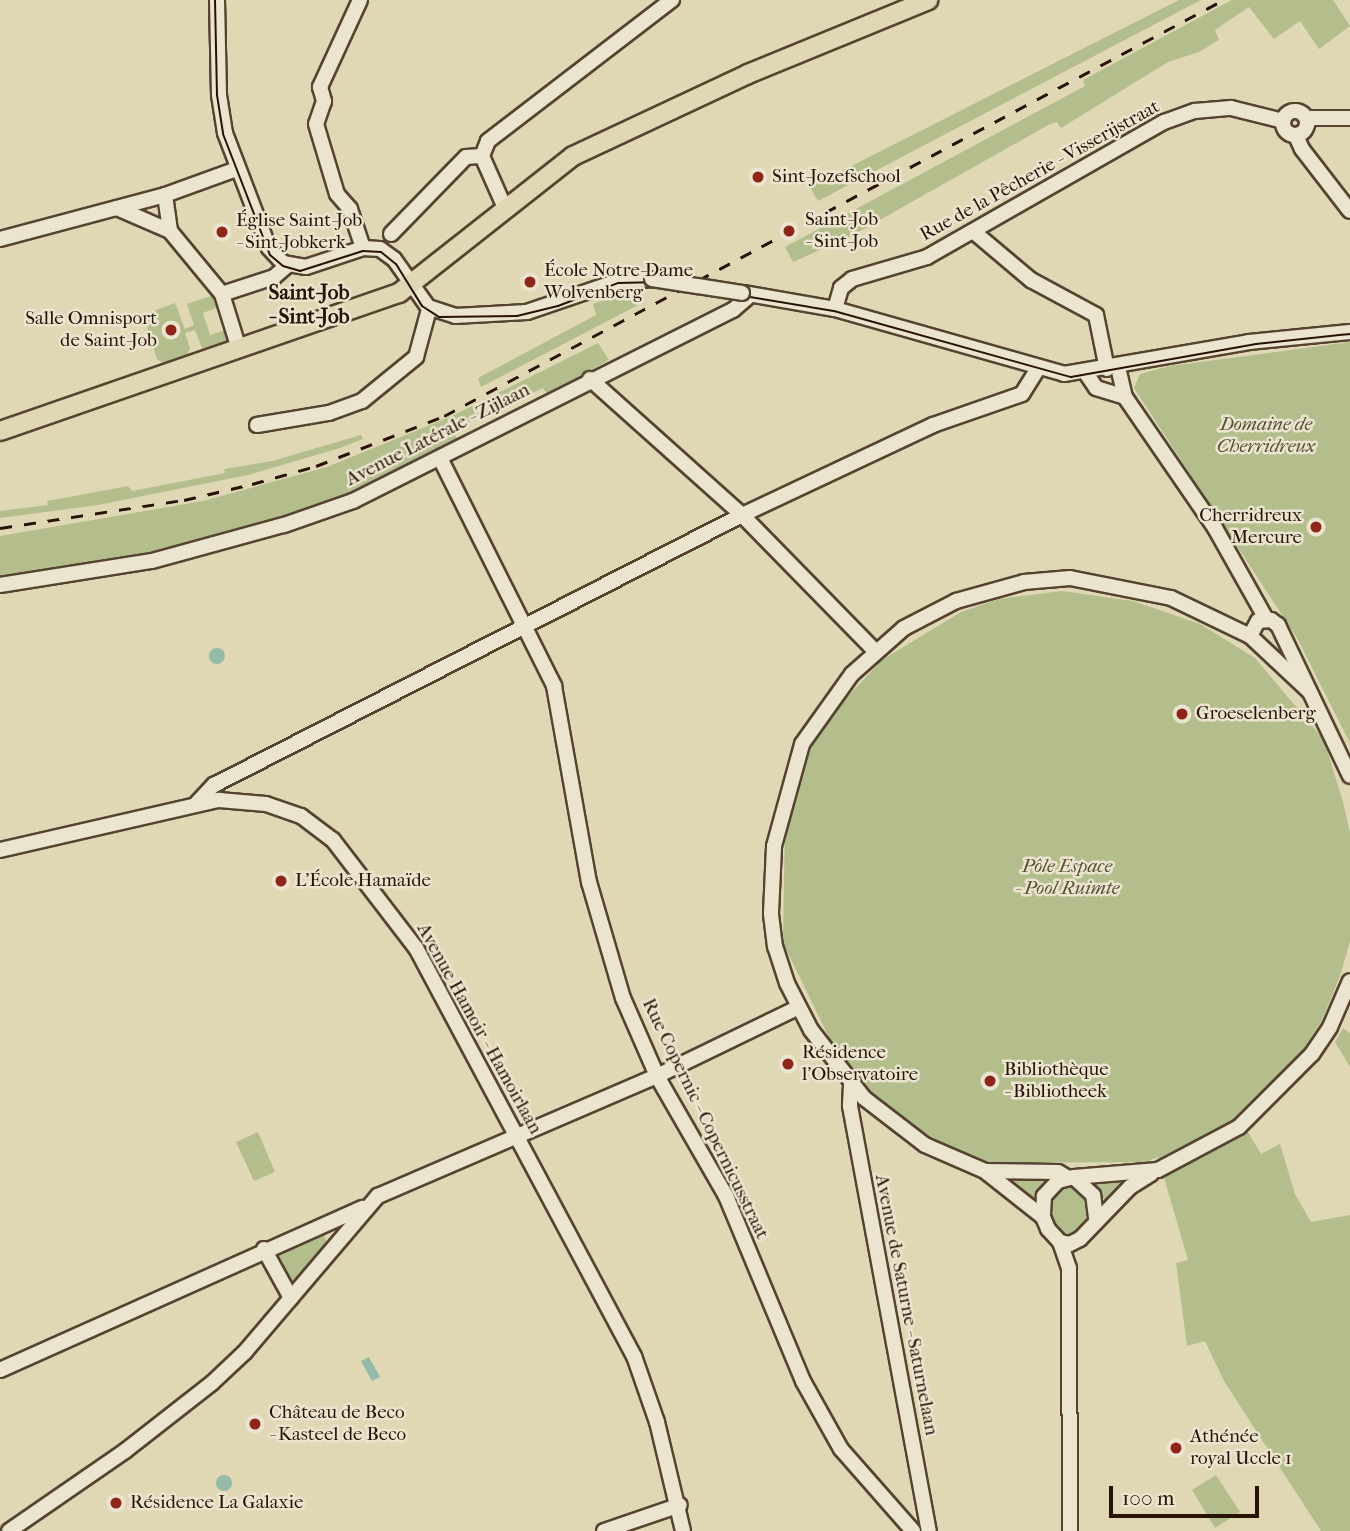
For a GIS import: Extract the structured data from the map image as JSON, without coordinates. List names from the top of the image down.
{
  "streets": {
    "street": [
      "Rue de la Pêcherie - Visserijstraat",
      "Avenue Latérale - Zijlaan",
      "Avenue Hamoir - Hamoirlaan",
      "Rue Copernic - Copernicusstraat",
      "Avenue de Saturne - Saturnelaan"
    ]
  },
  "crossings": [
    ["Avenue Latérale - Zijlaan", "Rue Copernic - Copernicusstraat"]
  ],
  "districts": ["Saint-Job - Sint-Job"],
  "parks": ["Domaine de Cherridreux", "Pôle Espace - Pool Ruimte"],
  "places": [
    "Sint-Jozefschool",
    "Saint-Job - Sint-Job",
    "Église Saint-Job - Sint-Jobkerk",
    "École Notre-Dame Wolvenberg",
    "Salle Omnisport de Saint-Job",
    "Cherridreux Mercure",
    "Groeselenberg",
    "L'École Hamaïde",
    "Résidence l'Observatoire",
    "Bibliothèque - Bibliotheek",
    "Château de Beco - Kasteel de Beco",
    "Athénée royal Uccle 1",
    "Résidence La Galaxie"
  ],
  "scale_bar": "100 m"
}
